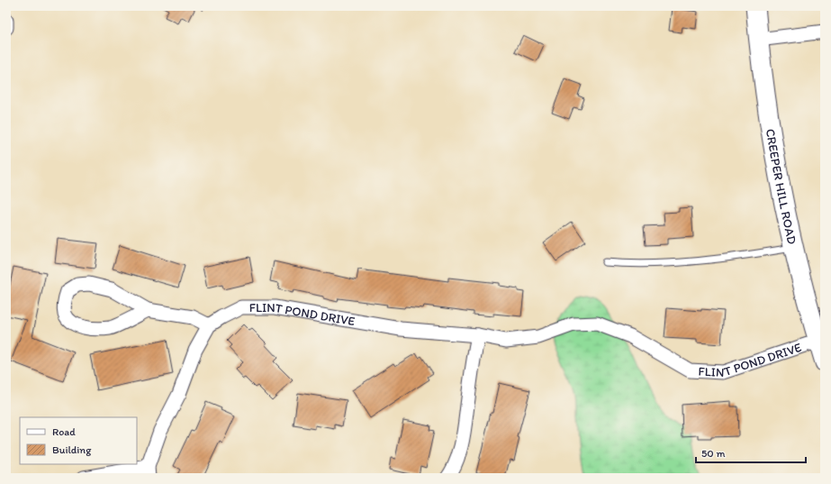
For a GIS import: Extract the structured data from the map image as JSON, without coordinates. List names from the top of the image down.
{
  "streets": {
    "street": ["CREEPER HILL ROAD", "FLINT POND DRIVE"]
  },
  "crossings": [
    ["CREEPER HILL ROAD", "FLINT POND DRIVE"]
  ],
  "legend": ["Road", "Building"],
  "scale_bar": "50 m"
}
